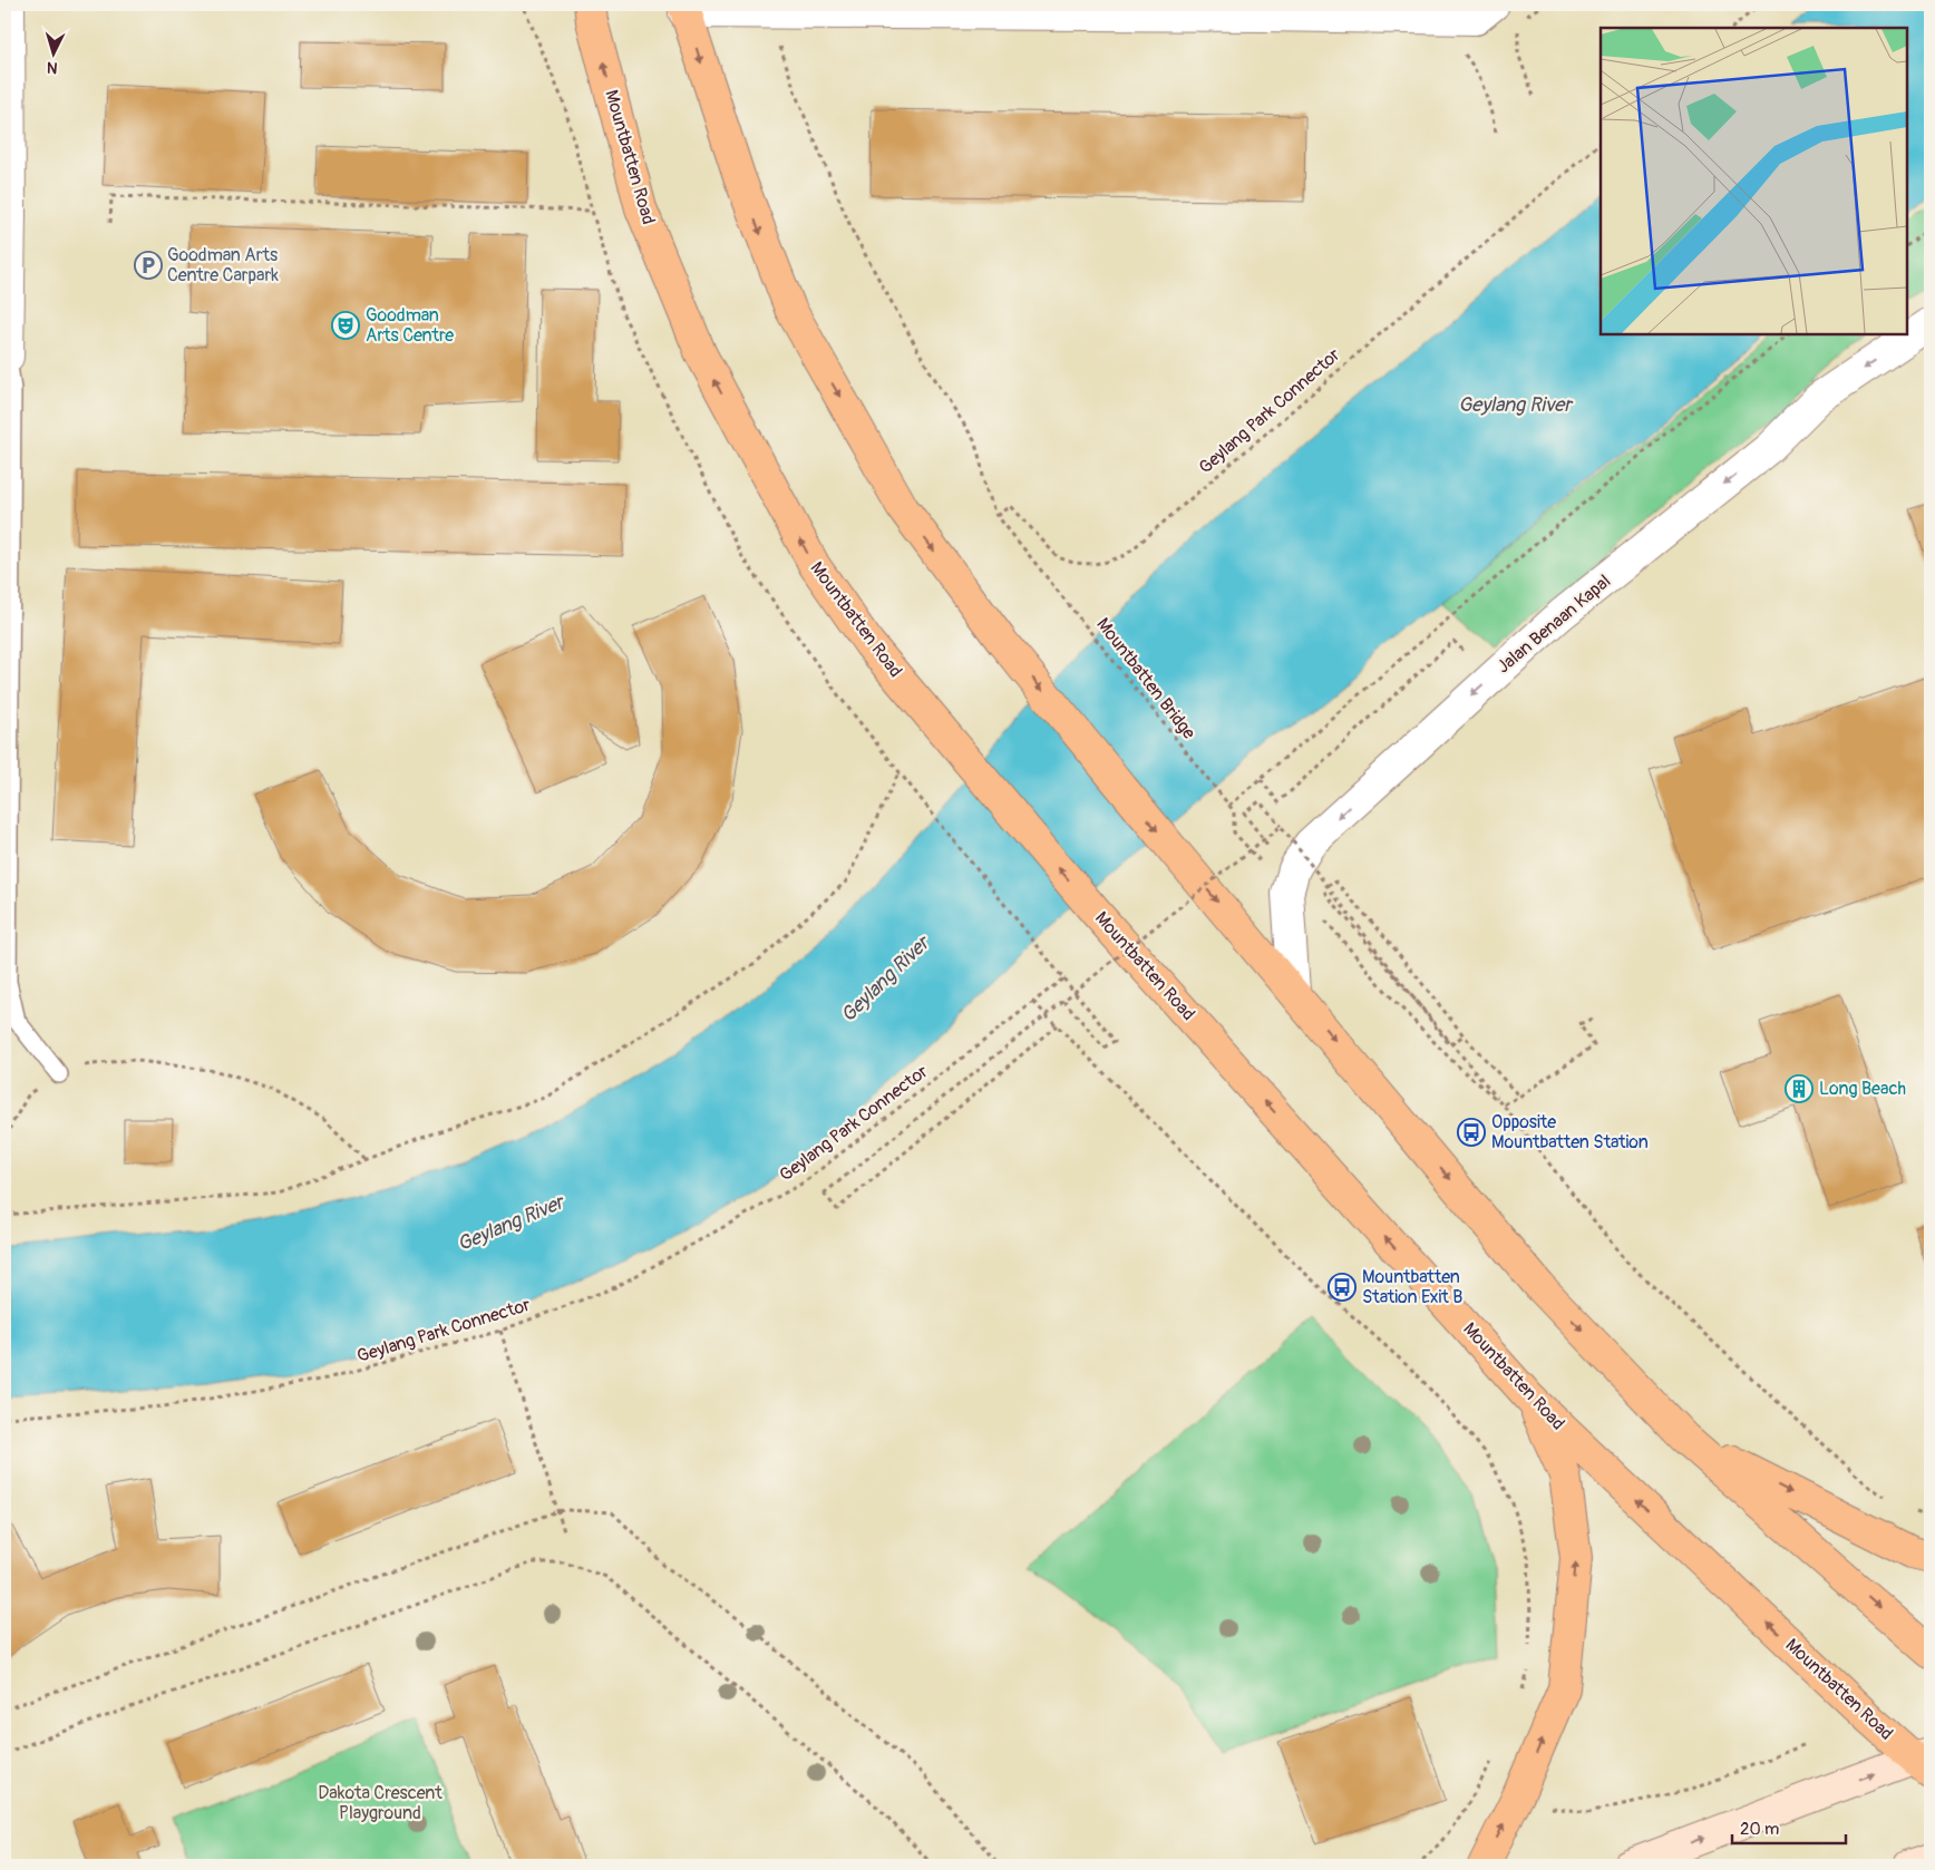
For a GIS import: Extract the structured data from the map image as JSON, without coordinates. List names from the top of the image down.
{
  "streets": {
    "main road": ["Mountbatten Road"],
    "street": ["Jalan Benaan Kapal"],
    "path": ["Geylang Park Connector", "Mountbatten Bridge"]
  },
  "crossings": [
    ["Geylang Park Connector", "Mountbatten Bridge"]
  ],
  "one_way": ["Jalan Benaan Kapal"],
  "water": ["Geylang River"],
  "parks": ["Dakota Crescent Playground"],
  "places": {
    "parking": ["Goodman Arts Centre Carpark"],
    "theatre": ["Goodman Arts Centre"],
    "building": ["Long Beach"],
    "bus stop": ["Opposite Mountbatten Station", "Mountbatten Station Exit B"]
  },
  "scale_bar": "20 m",
  "north": "bottom"
}
